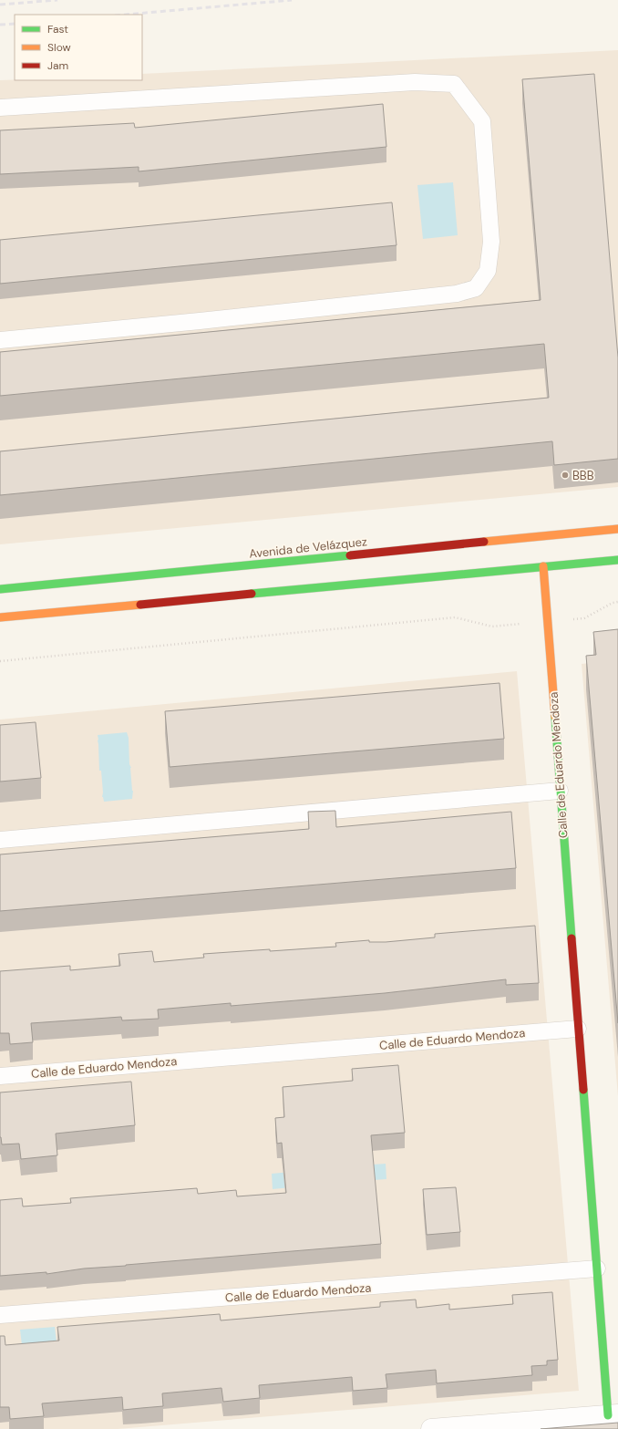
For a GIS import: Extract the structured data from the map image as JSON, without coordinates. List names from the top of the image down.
{
  "streets": {
    "street": ["Avenida de Velázquez", "Calle de Eduardo Mendoza"]
  },
  "places": ["BBB"],
  "legend": ["Fast", "Slow", "Jam"]
}
